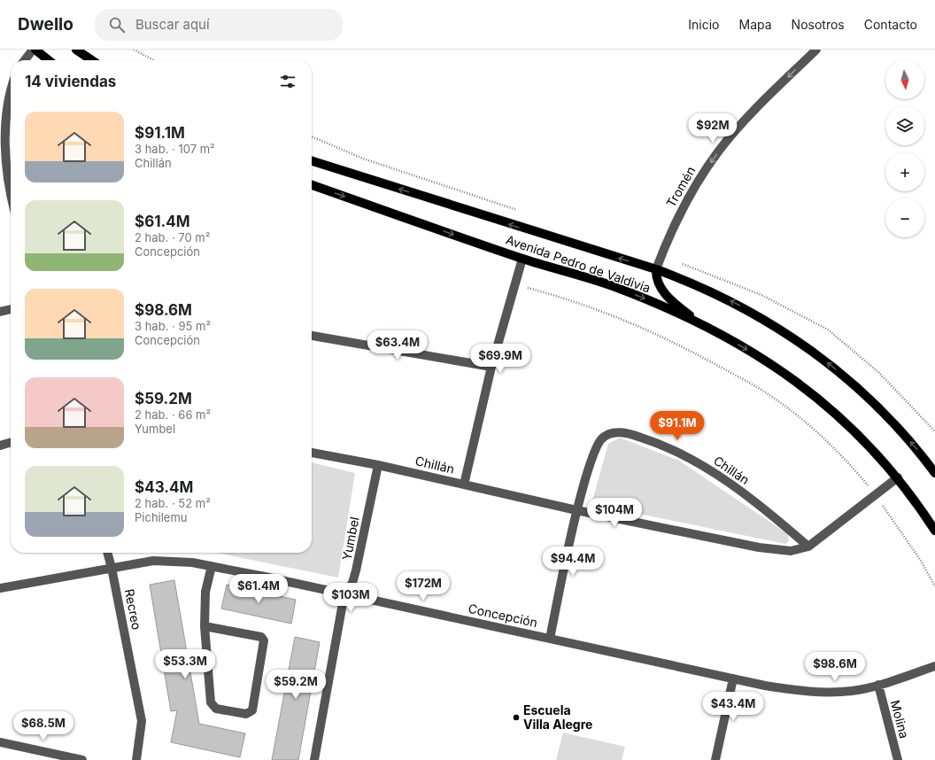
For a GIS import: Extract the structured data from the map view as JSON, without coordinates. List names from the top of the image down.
{
  "streets": {
    "main road": ["Avenida Pedro de Valdivia"],
    "street": [
      "Tromén",
      "Chillán",
      "Yumbel",
      "Recreo",
      "Concepción",
      "Molina"
    ]
  },
  "crossings": [
    ["Tromén", "Avenida Pedro de Valdivia"],
    ["Avenida Pedro de Valdivia", "Chillán"],
    ["Chillán", "Yumbel"],
    ["Yumbel", "Concepción"],
    ["Recreo", "Concepción"],
    ["Concepción", "Molina"]
  ],
  "one_way": ["Tromén"],
  "places": ["Escuela Villa Alegre"],
  "north": "bottom",
  "page": {
    "header": "Dwello",
    "search": "Buscar aquí",
    "nav": [
      "Inicio",
      "Mapa",
      "Nosotros",
      "Contacto"
    ],
    "map_buttons": ["+", "−"],
    "heading": "14 viviendas",
    "list": [
      {
        "name": "$91.1M",
        "note": "3 hab. · 107 m² · Chillán"
      },
      {
        "name": "$61.4M",
        "note": "2 hab. · 70 m² · Concepción"
      },
      {
        "name": "$98.6M",
        "note": "3 hab. · 95 m² · Concepción"
      },
      {
        "name": "$59.2M",
        "note": "2 hab. · 66 m² · Yumbel"
      },
      {
        "name": "$43.4M",
        "note": "2 hab. · 52 m² · Pichilemu"
      }
    ],
    "price": [
      "$92M",
      "$63.4M",
      "$69.9M",
      "$91.1M",
      "$104M",
      "$94.4M",
      "$172M",
      "$61.4M",
      "$103M",
      "$53.3M",
      "$98.6M",
      "$59.2M",
      "$43.4M",
      "$68.5M"
    ]
  }
}
